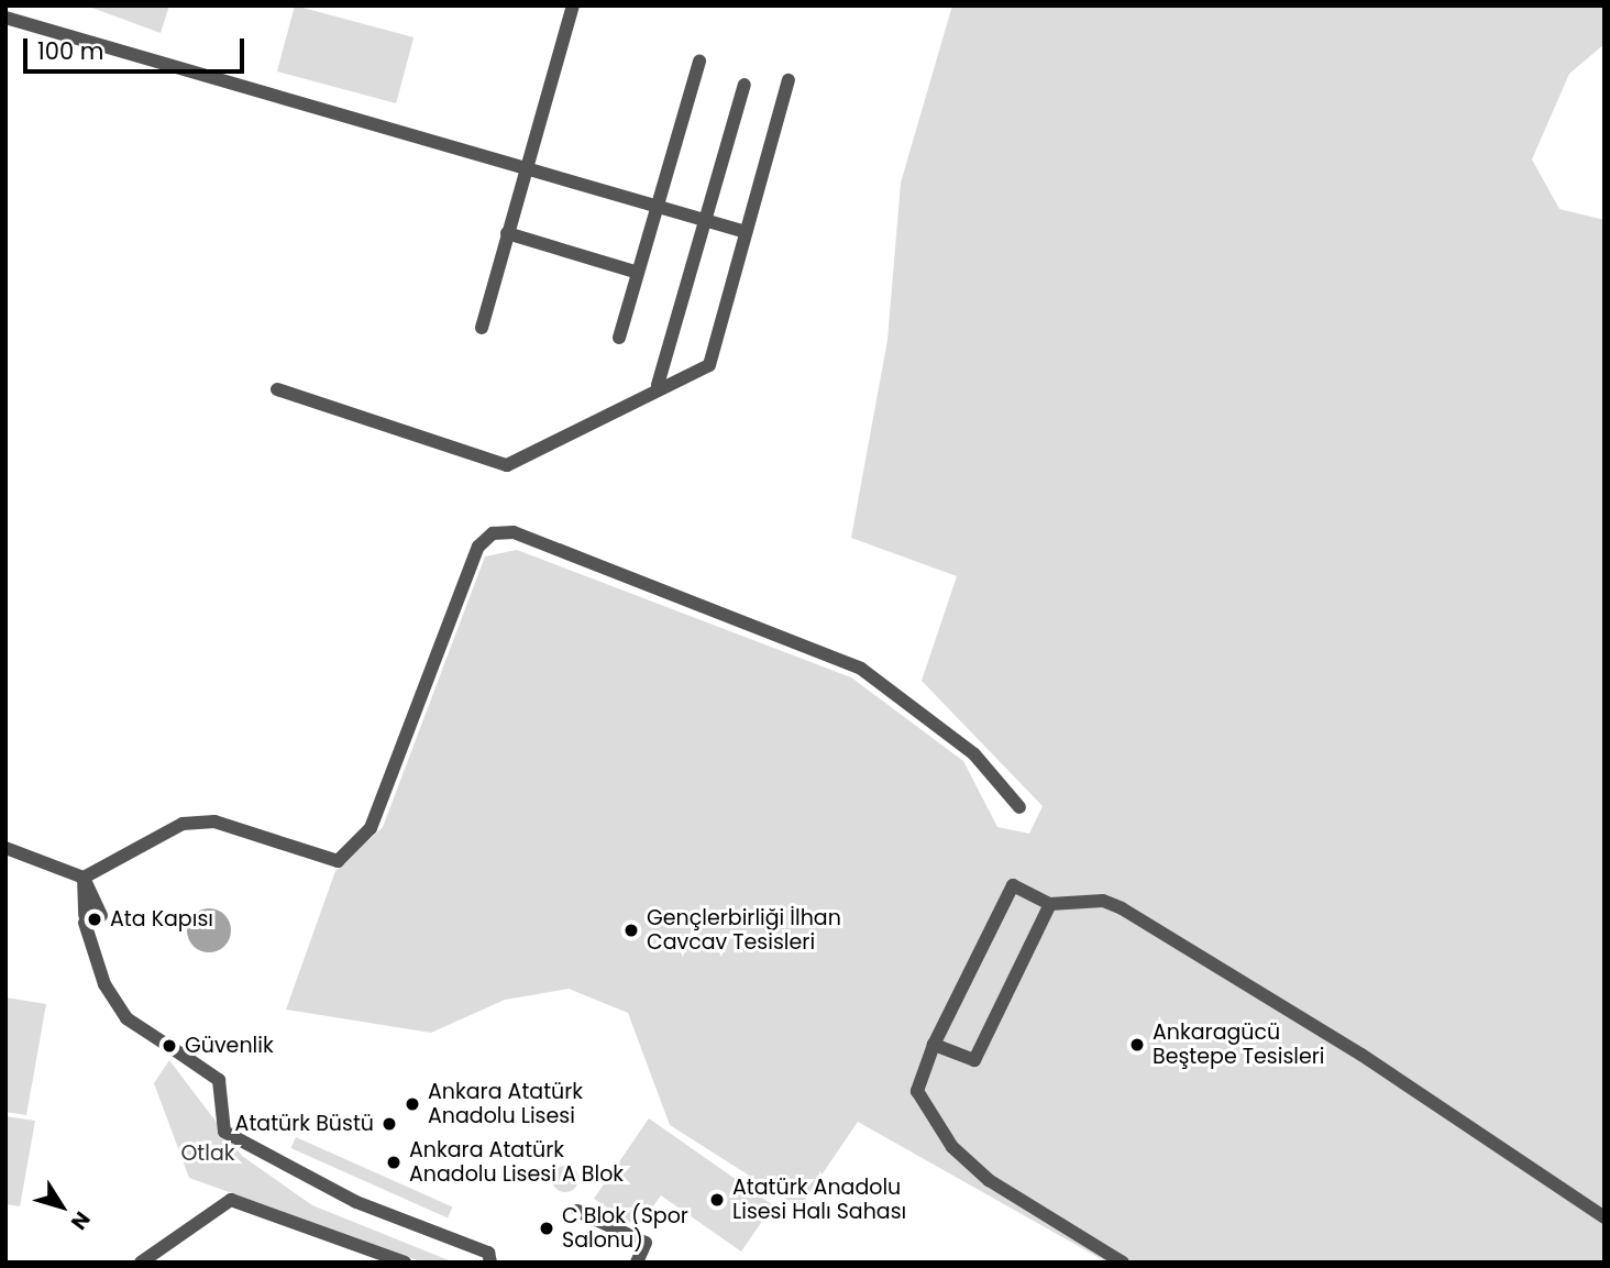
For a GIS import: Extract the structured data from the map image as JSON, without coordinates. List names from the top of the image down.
{
  "parks": ["Otlak"],
  "places": [
    "Ata Kapısı",
    "Gençlerbirliği İlhan Cavcav Tesisleri",
    "Ankaragücü Beştepe Tesisleri",
    "Güvenlik",
    "Ankara Atatürk Anadolu Lisesi",
    "Atatürk Büstü",
    "Ankara Atatürk Anadolu Lisesi A Blok",
    "Atatürk Anadolu Lisesi Halı Sahası",
    "C Blok (Spor Salonu)"
  ],
  "scale_bar": "100 m",
  "north": "bottom right"
}
